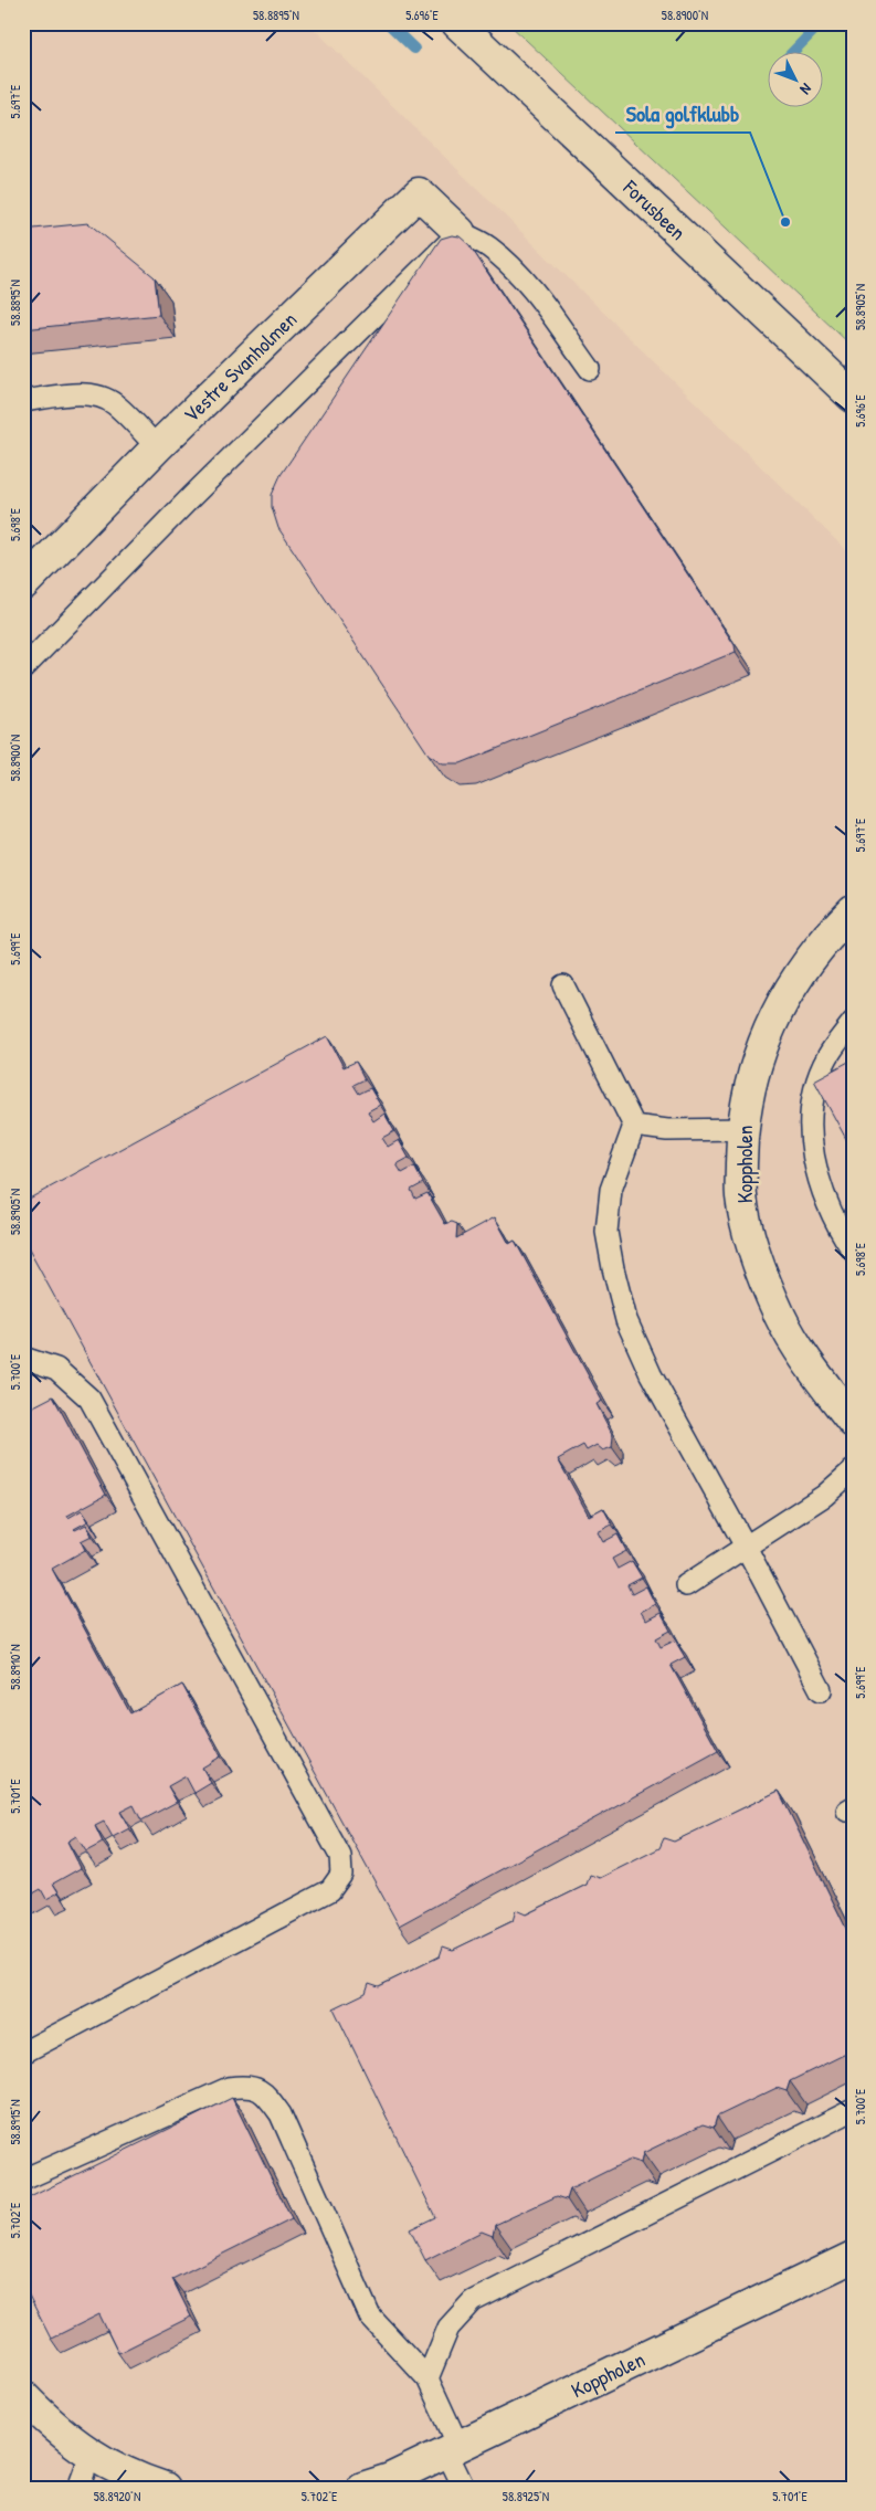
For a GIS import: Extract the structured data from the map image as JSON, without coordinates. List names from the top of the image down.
{
  "streets": {
    "street": ["Forusbeen", "Vestre Svanholmen", "Koppholen"]
  },
  "places": ["Sola golfklubb"],
  "north": "bottom right",
  "coordinates": [
    "58.8895°N",
    "5.696°E",
    "58.8900°N",
    "5.697°E",
    "58.8905°N",
    "5.698°E",
    "5.699°E",
    "5.700°E",
    "58.8910°N",
    "5.701°E",
    "58.8915°N",
    "5.702°E",
    "58.8920°N",
    "58.8925°N"
  ]
}
